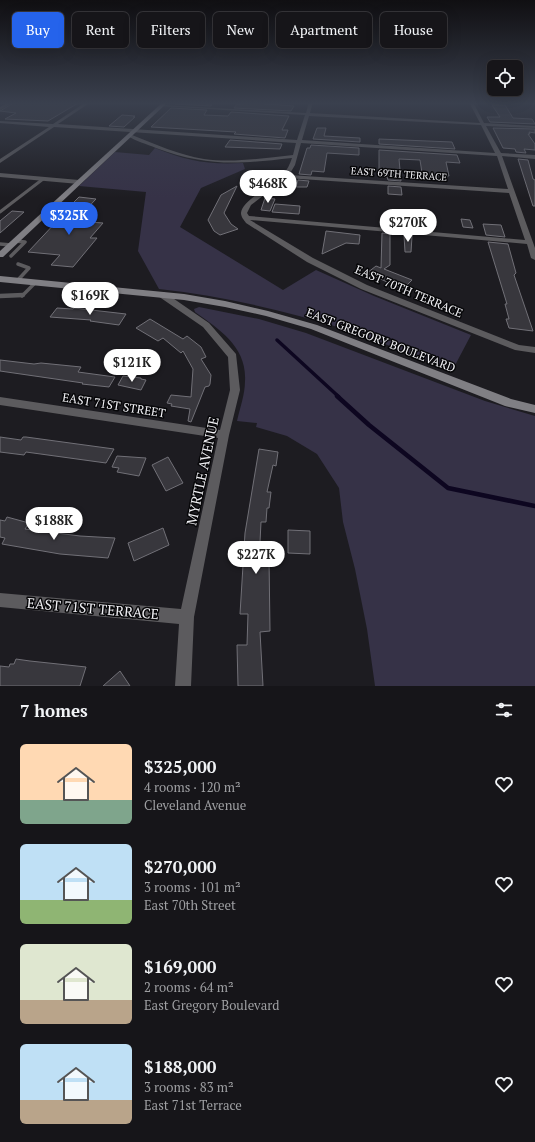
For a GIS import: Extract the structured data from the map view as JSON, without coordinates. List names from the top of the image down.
{
  "streets": {
    "main road": ["EAST GREGORY BOULEVARD"],
    "street": [
      "EAST 69TH TERRACE",
      "EAST 70TH TERRACE",
      "EAST 71ST STREET",
      "MYRTLE AVENUE",
      "EAST 71ST TERRACE"
    ]
  },
  "crossings": [
    ["EAST GREGORY BOULEVARD", "MYRTLE AVENUE"],
    ["EAST 71ST STREET", "MYRTLE AVENUE"],
    ["MYRTLE AVENUE", "EAST 71ST TERRACE"]
  ],
  "page": {
    "chip": [
      "Buy",
      "Rent",
      "Filters",
      "New",
      "Apartment",
      "House"
    ],
    "price": [
      "$468K",
      "$325K",
      "$270K",
      "$169K",
      "$121K",
      "$188K",
      "$227K"
    ],
    "heading": "7 homes",
    "list": [
      {
        "name": "$325,000",
        "note": "4 rooms · 120 m² · Cleveland Avenue"
      },
      {
        "name": "$270,000",
        "note": "3 rooms · 101 m² · East 70th Street"
      },
      {
        "name": "$169,000",
        "note": "2 rooms · 64 m² · East Gregory Boulevard"
      },
      {
        "name": "$188,000",
        "note": "3 rooms · 83 m² · East 71st Terrace"
      }
    ]
  }
}
